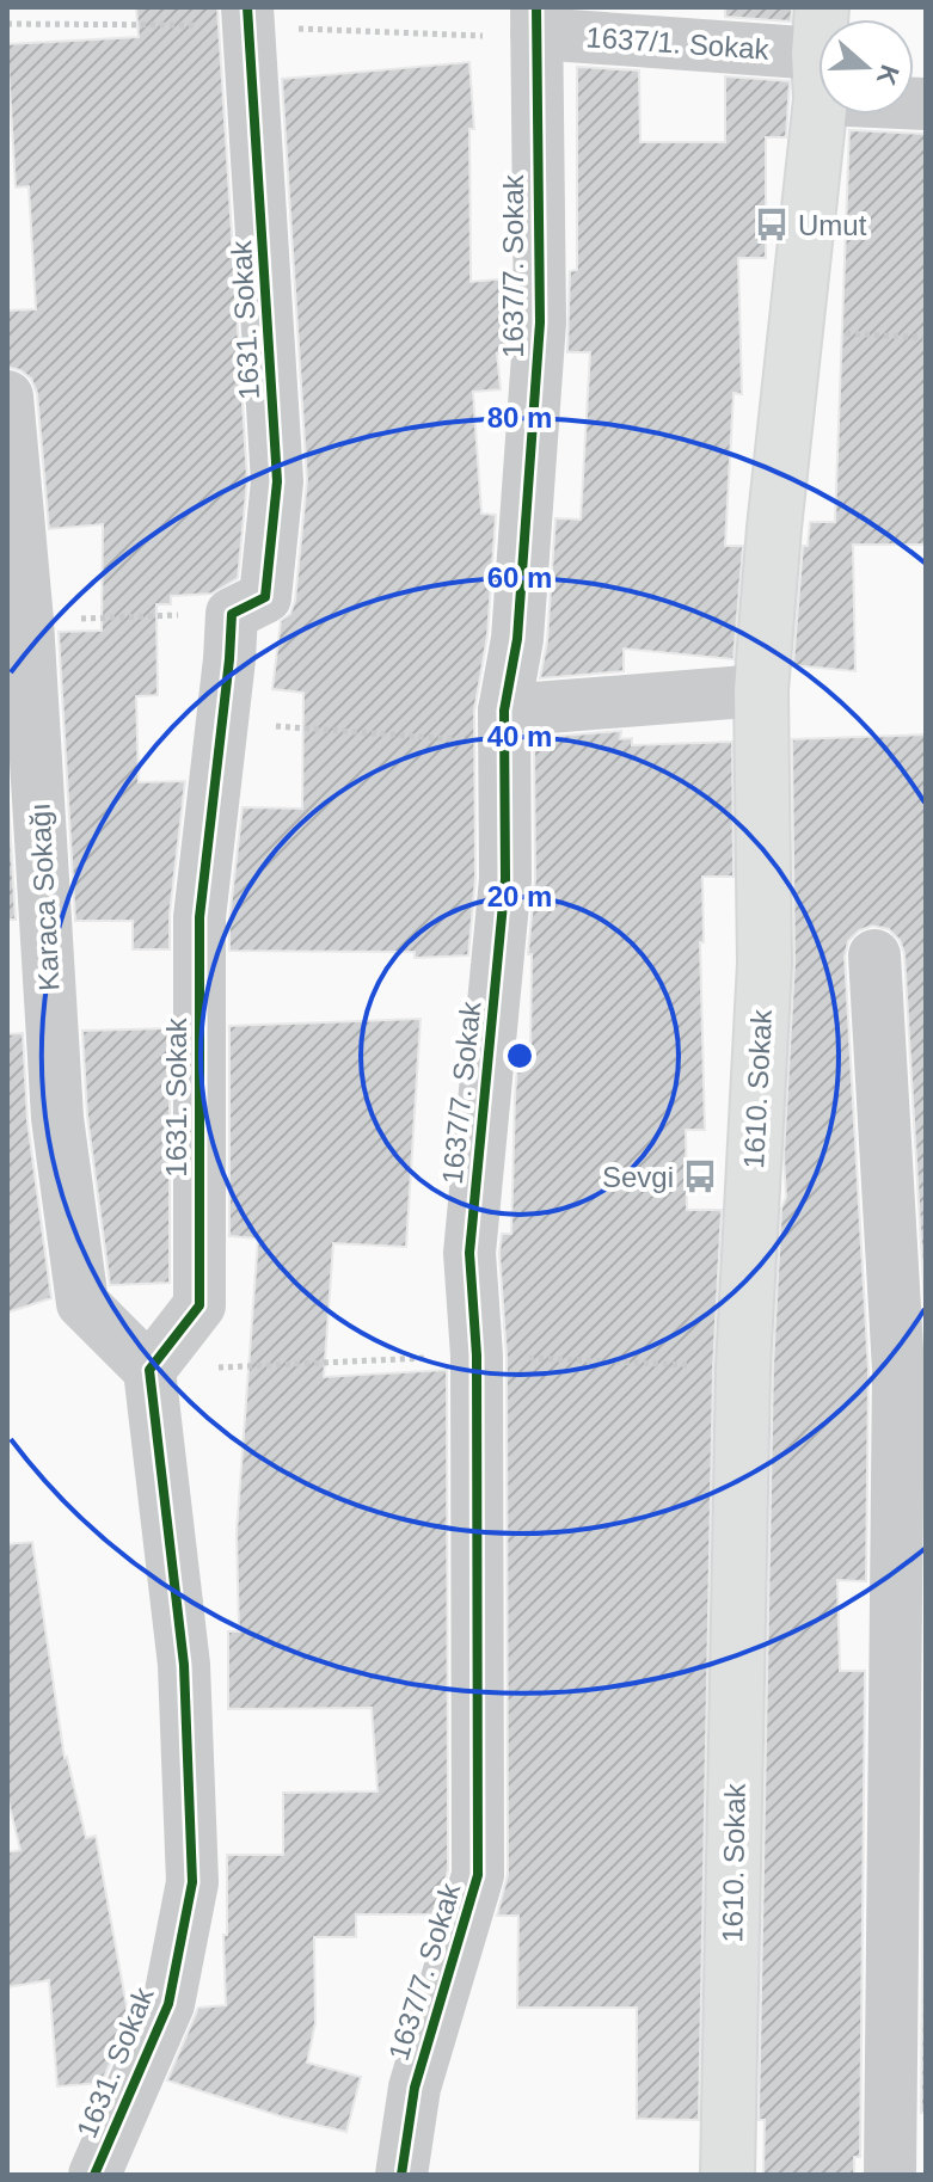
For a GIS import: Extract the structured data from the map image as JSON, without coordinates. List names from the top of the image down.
{
  "streets": {
    "main road": ["1610. Sokak"],
    "street": [
      "1637/1. Sokak",
      "1637/7. Sokak",
      "1631. Sokak",
      "Karaca Sokağı"
    ]
  },
  "crossings": [
    ["1637/1. Sokak", "1637/7. Sokak"],
    ["1631. Sokak", "Karaca Sokağı"]
  ],
  "places": {
    "bus stop": ["Umut", "Sevgi"]
  },
  "north": "right",
  "rings": [
    "80 m",
    "60 m",
    "40 m",
    "20 m"
  ]
}
